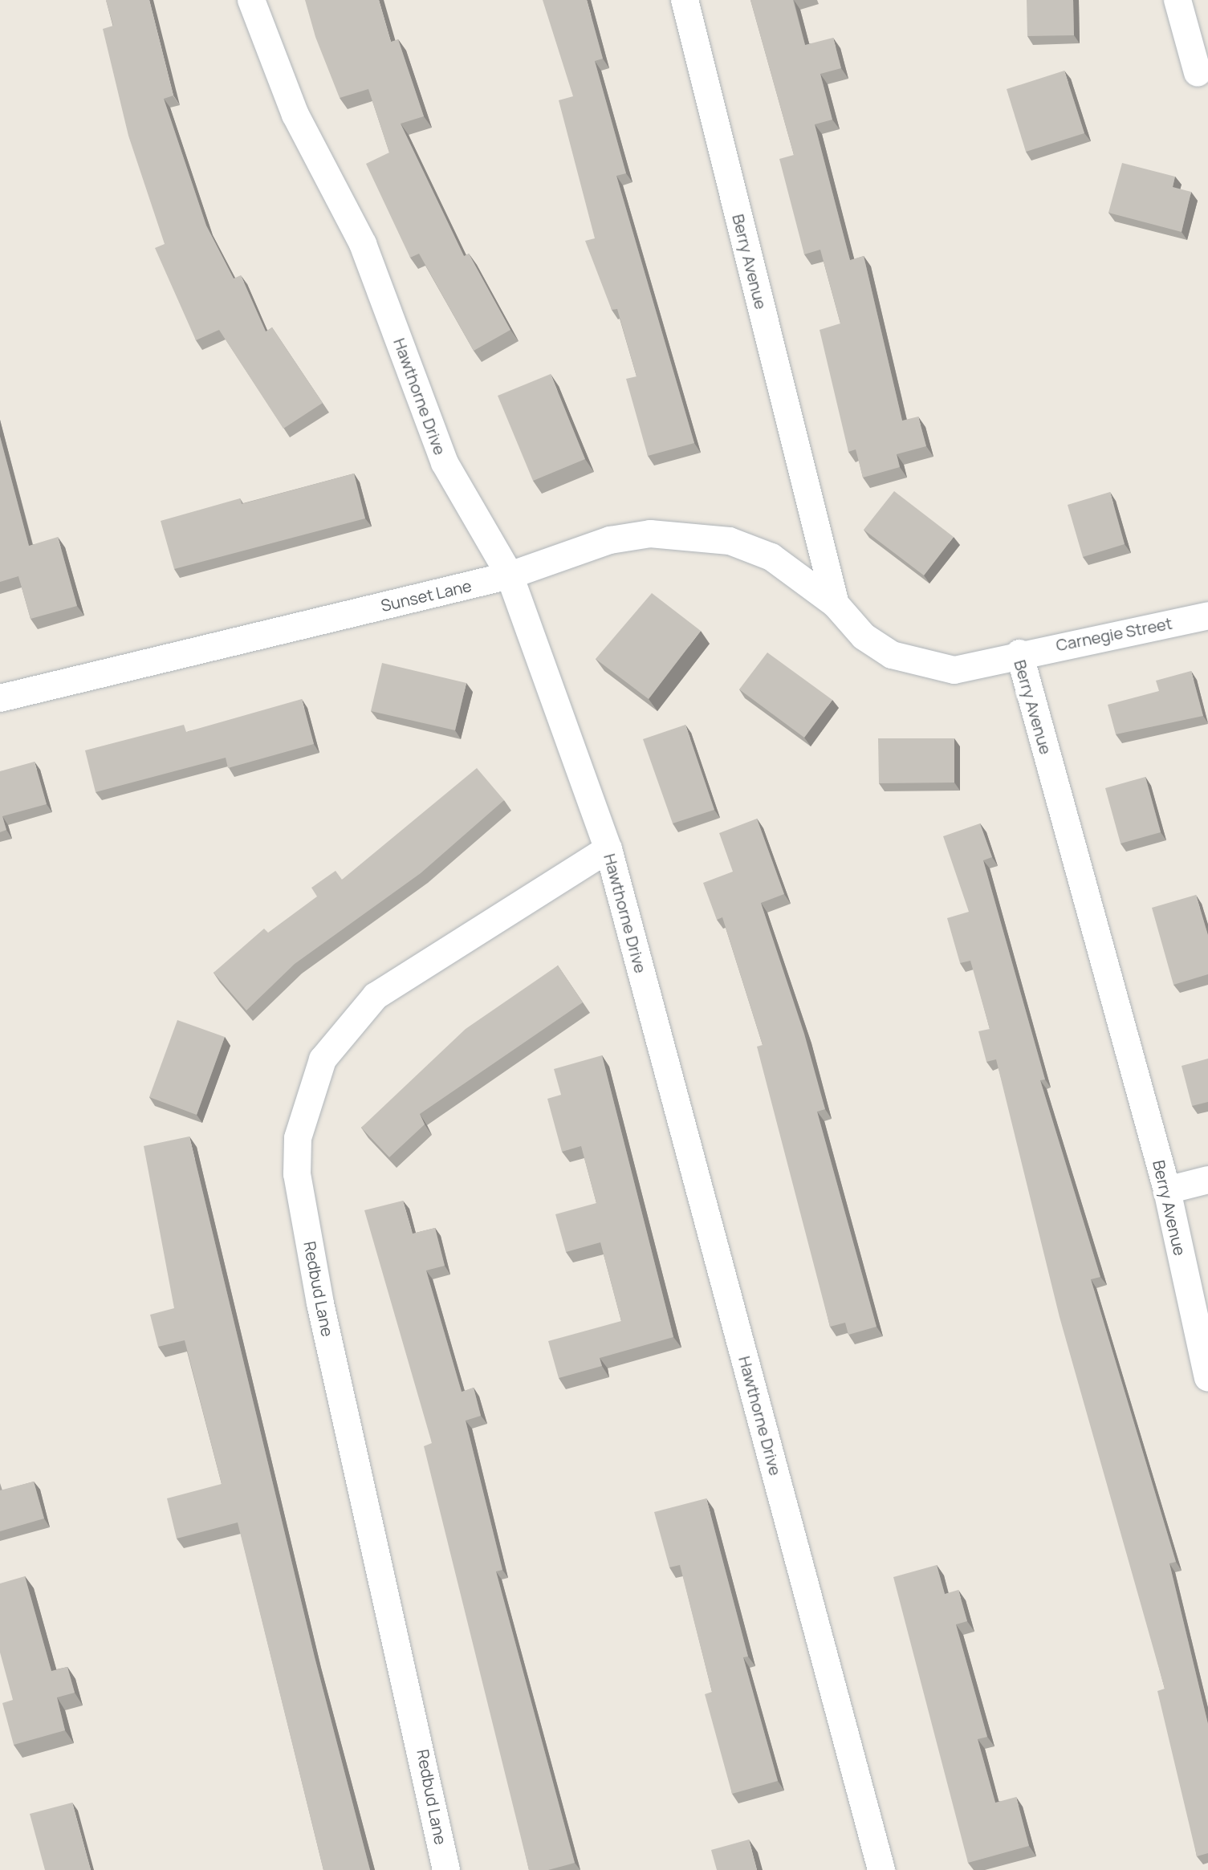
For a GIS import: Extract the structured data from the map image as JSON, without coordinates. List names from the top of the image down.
{
  "streets": {
    "street": [
      "Berry Avenue",
      "Hawthorne Drive",
      "Sunset Lane",
      "Carnegie Street",
      "Redbud Lane"
    ]
  },
  "crossings": [
    ["Berry Avenue", "Sunset Lane"],
    ["Berry Avenue", "Carnegie Street"],
    ["Hawthorne Drive", "Sunset Lane"],
    ["Hawthorne Drive", "Redbud Lane"]
  ]
}
